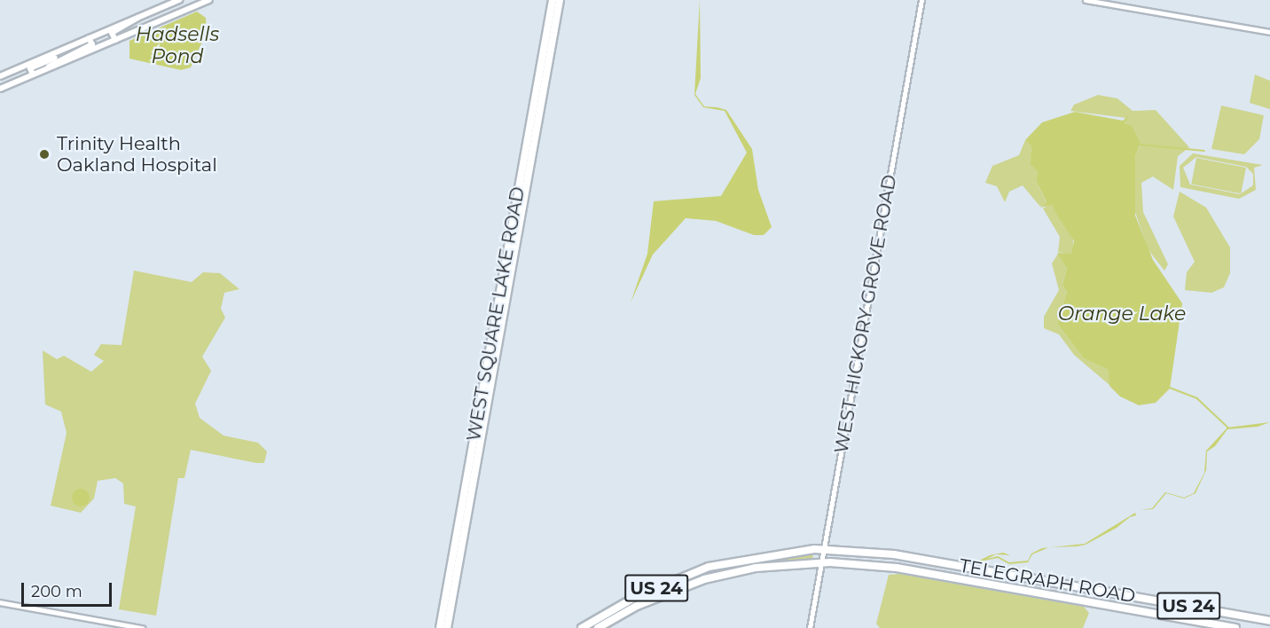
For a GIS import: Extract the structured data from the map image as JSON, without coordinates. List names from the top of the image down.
{
  "streets": {
    "highway": ["WEST SQUARE LAKE ROAD", "TELEGRAPH ROAD", "US 24"],
    "street": ["WEST HICKORY GROVE ROAD"]
  },
  "crossings": [
    ["WEST HICKORY GROVE ROAD", "TELEGRAPH ROAD"],
    ["WEST HICKORY GROVE ROAD", "US 24"],
    ["TELEGRAPH ROAD", "US 24"]
  ],
  "water": ["Hadsells Pond", "Orange Lake"],
  "places": ["Trinity Health Oakland Hospital"],
  "scale_bar": "200 m"
}
